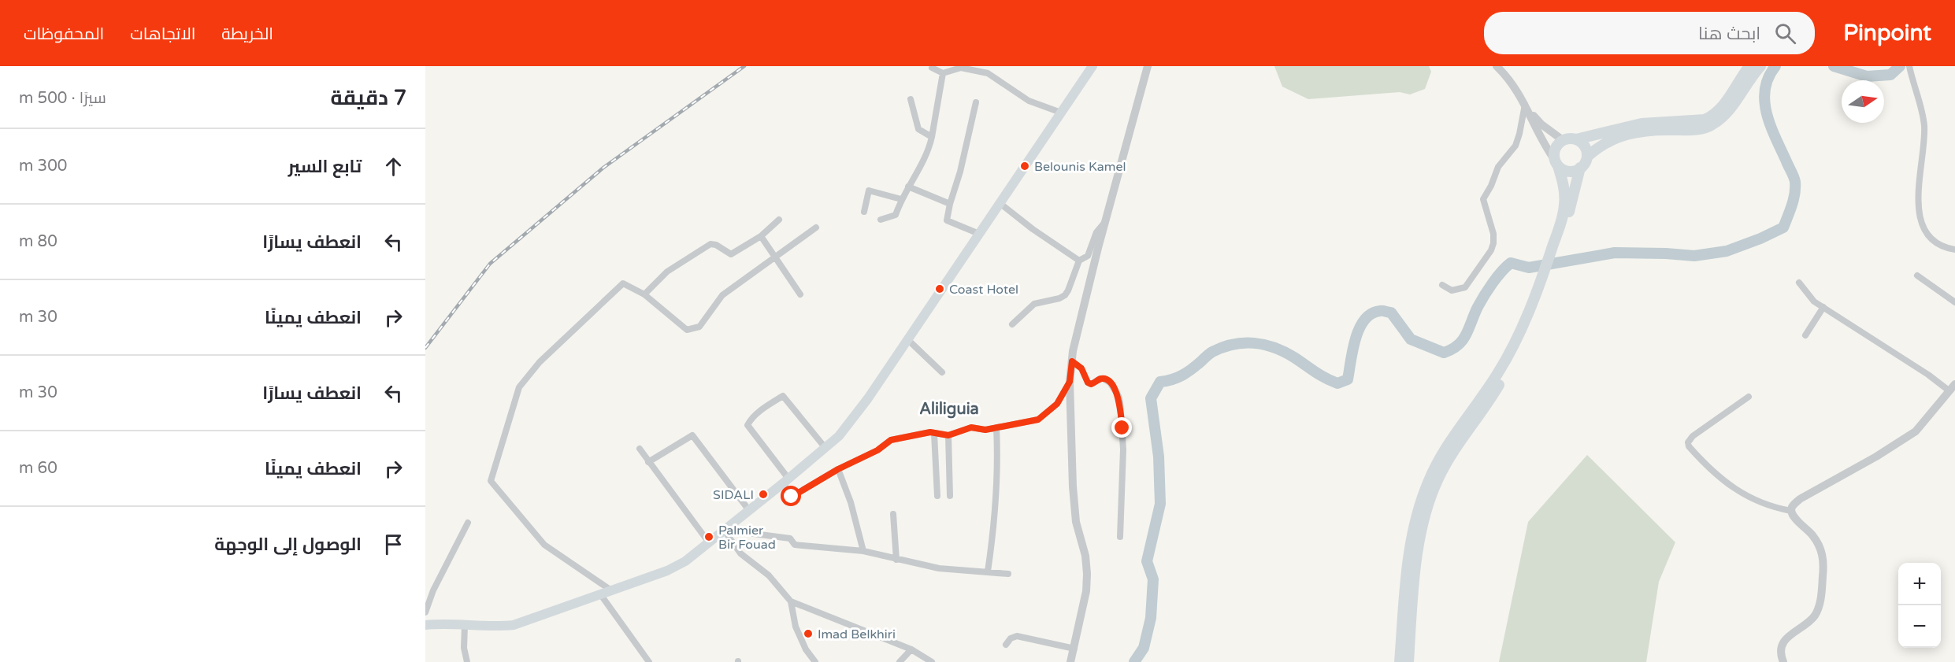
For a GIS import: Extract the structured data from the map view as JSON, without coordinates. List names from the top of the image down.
{
  "districts": ["Aliliguia"],
  "places": [
    "Belounis Kamel",
    "Coast Hotel",
    "SIDALI",
    "Palmier Bir Fouad",
    "Imad Belkhiri"
  ],
  "north": "right",
  "page": {
    "header": "Pinpoint",
    "search": "ابحث هنا",
    "nav": ["الخريطة", "الاتجاهات", "المحفوظات"],
    "heading": ["7 دقيقة", "سيرًا · 500 m"],
    "list": [
      ["تابع السير", "300 m"],
      ["انعطف يسارًا", "80 m"],
      ["انعطف يمينًا", "30 m"],
      ["انعطف يسارًا", "30 m"],
      ["انعطف يمينًا", "60 m"],
      "الوصول إلى الوجهة"
    ],
    "map_buttons": ["+", "−"]
  }
}
